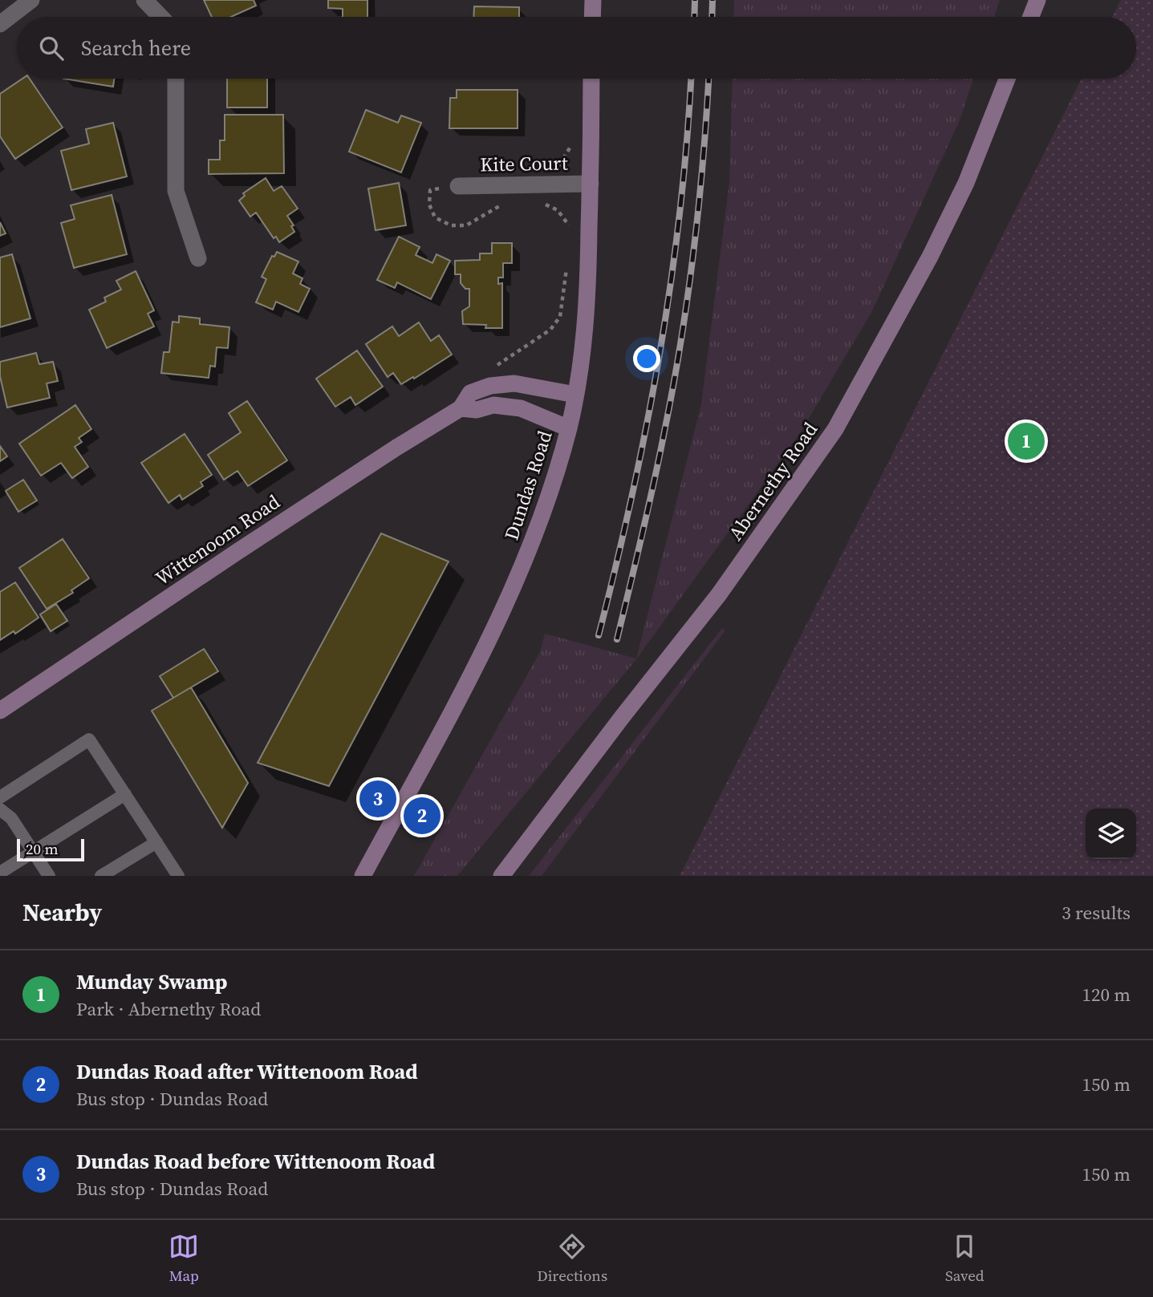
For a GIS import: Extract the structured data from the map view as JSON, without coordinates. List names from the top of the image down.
{
  "streets": {
    "main road": ["Abernethy Road", "Dundas Road", "Wittenoom Road"],
    "street": ["Kite Court"]
  },
  "crossings": [
    ["Kite Court", "Dundas Road"],
    ["Dundas Road", "Wittenoom Road"]
  ],
  "scale_bar": "20 m",
  "page": {
    "search": "Search here",
    "pins": ["1", "3", "2"],
    "scale": "20 m",
    "heading": ["Nearby", "3 results"],
    "list": [
      {
        "mark": "1",
        "name": "Munday Swamp",
        "note": "Park · Abernethy Road",
        "value": "120 m"
      },
      {
        "mark": "2",
        "name": "Dundas Road after Wittenoom Road",
        "note": "Bus stop · Dundas Road",
        "value": "150 m"
      },
      {
        "mark": "3",
        "name": "Dundas Road before Wittenoom Road",
        "note": "Bus stop · Dundas Road",
        "value": "150 m"
      }
    ],
    "nav": ["Map", "Directions", "Saved"]
  }
}
